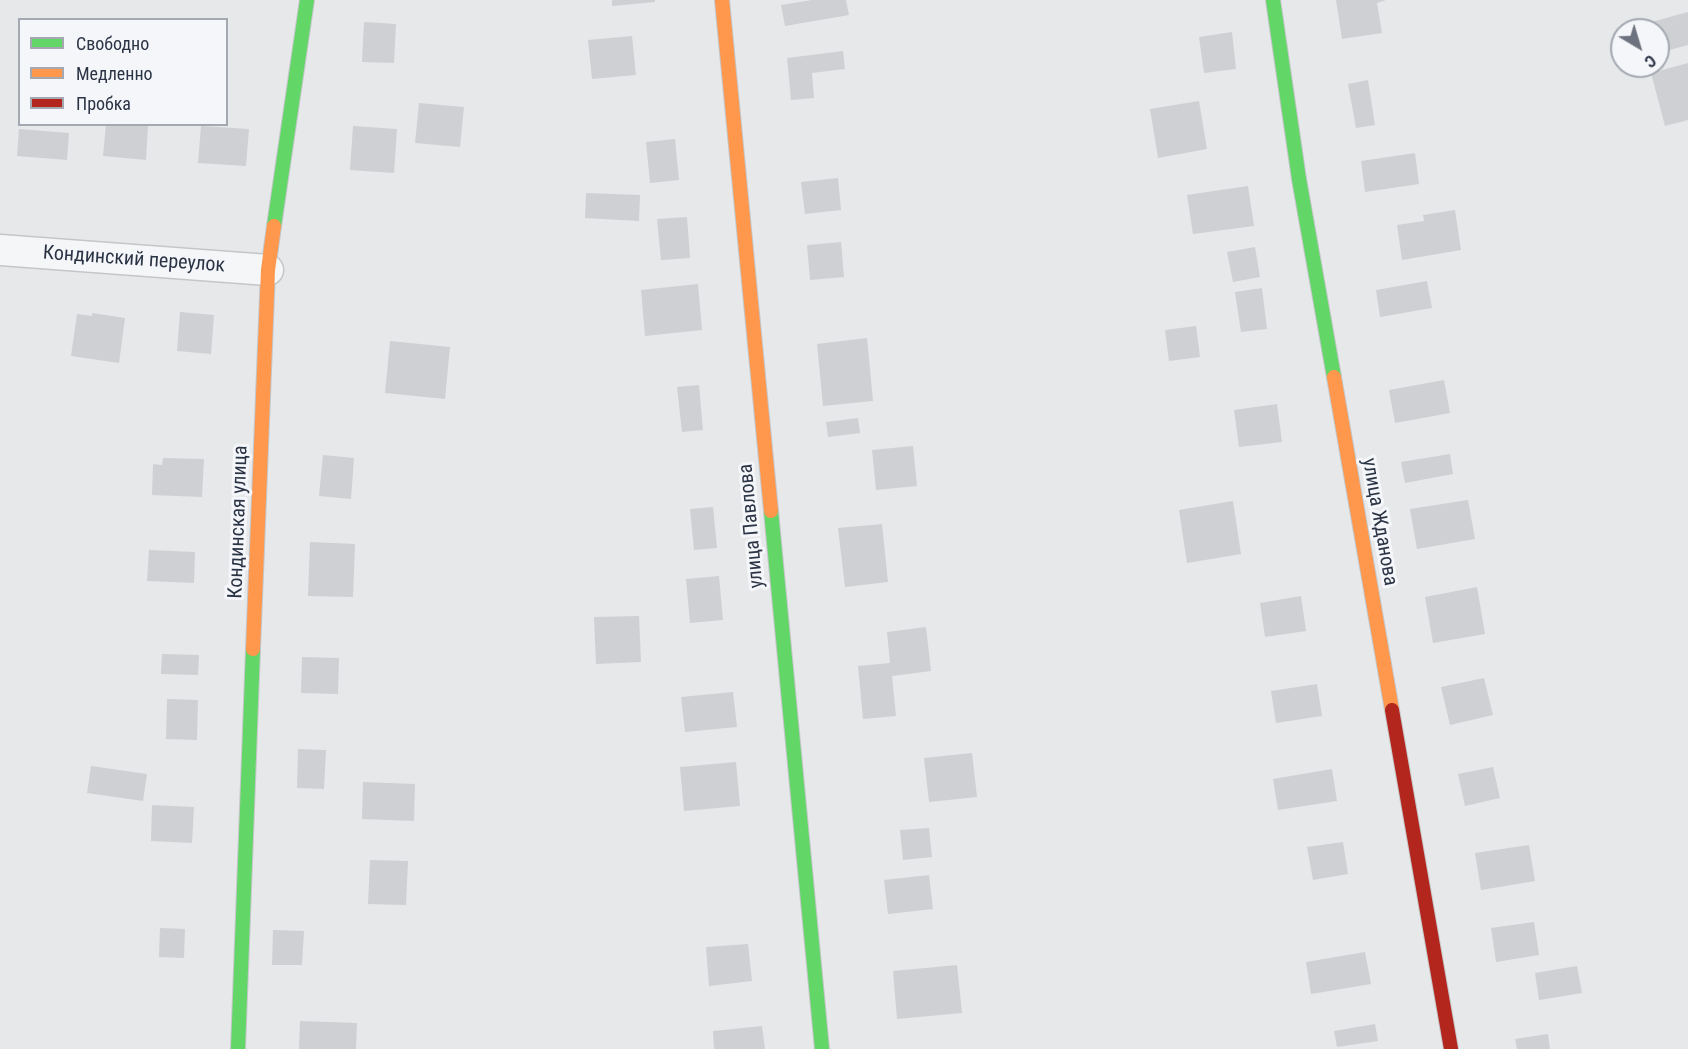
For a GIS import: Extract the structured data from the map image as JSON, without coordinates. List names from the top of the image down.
{
  "streets": {
    "street": [
      "Кондинский переулок",
      "Кондинская улица",
      "улица Жданова",
      "улица Павлова"
    ]
  },
  "crossings": [
    ["Кондинский переулок", "Кондинская улица"]
  ],
  "legend": ["Свободно", "Медленно", "Пробка"],
  "north": "bottom right"
}
